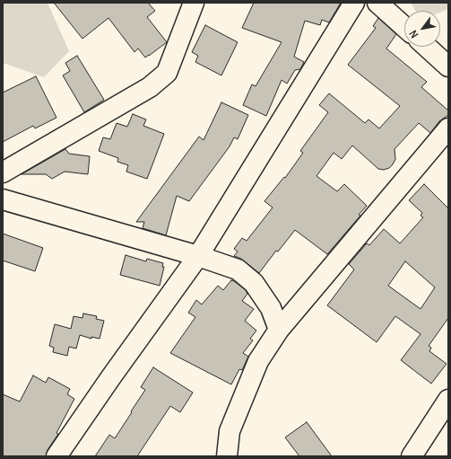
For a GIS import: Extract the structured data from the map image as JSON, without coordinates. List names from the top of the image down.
{
  "north": "bottom left"
}
